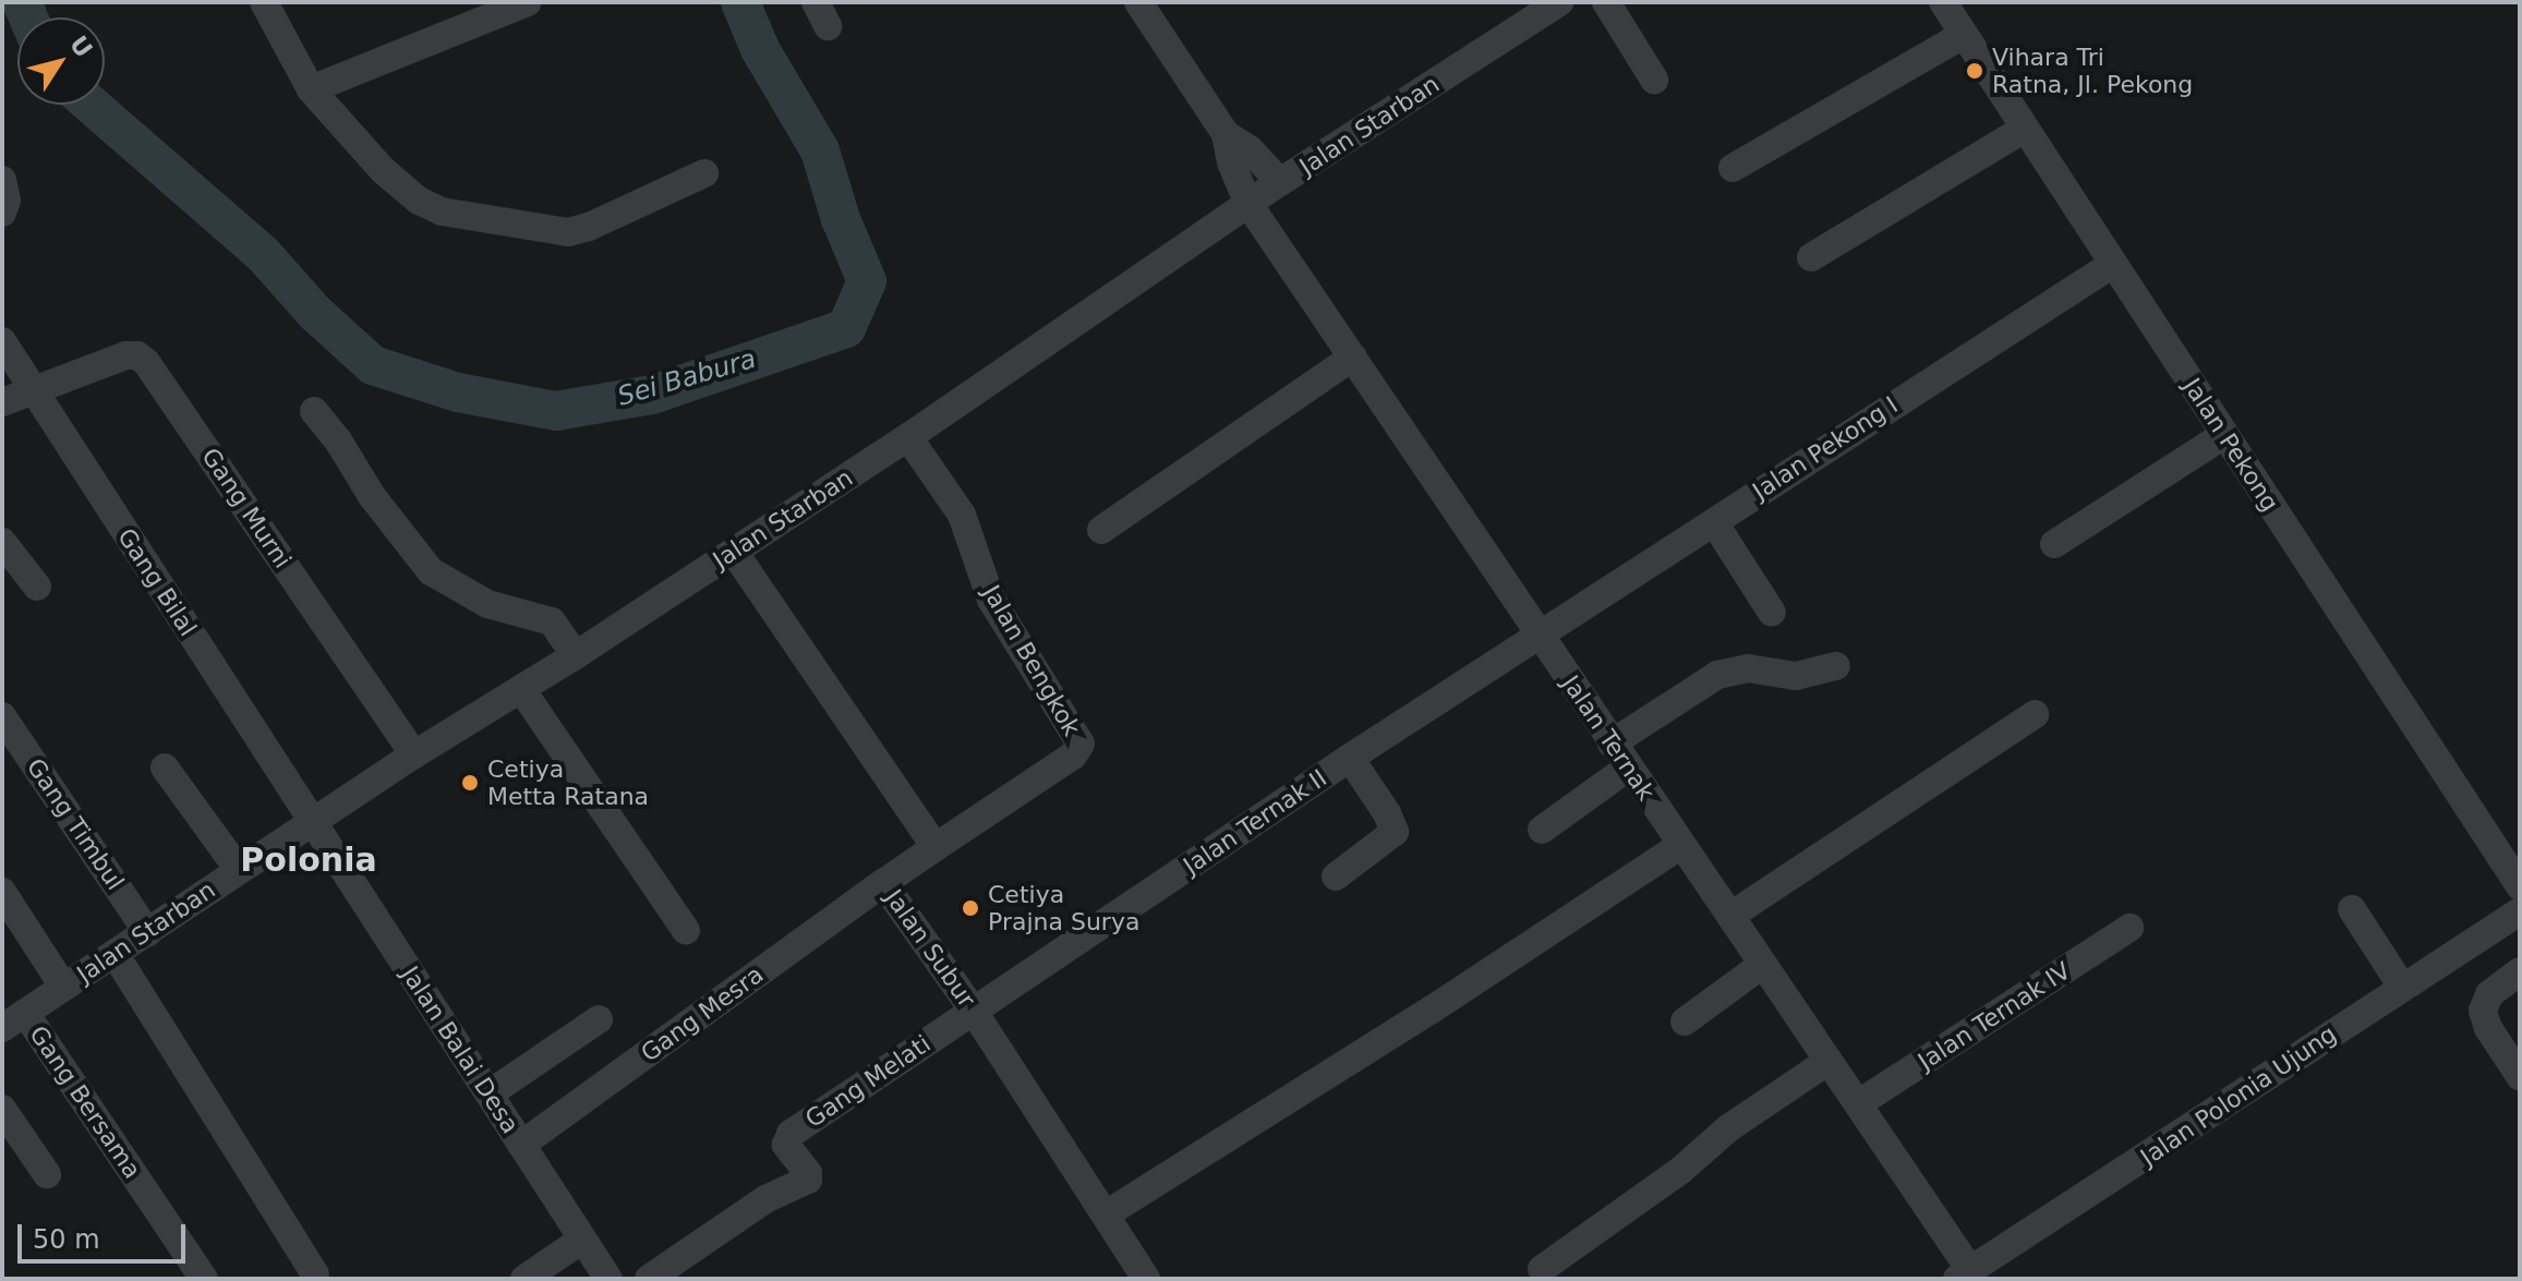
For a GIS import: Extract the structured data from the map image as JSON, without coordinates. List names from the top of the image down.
{
  "streets": {
    "street": [
      "Jalan Starban",
      "Jalan Pekong",
      "Jalan Pekong I",
      "Gang Murni",
      "Gang Bilal",
      "Jalan Bengkok",
      "Jalan Ternak",
      "Jalan Ternak II",
      "Gang Timbul",
      "Jalan Subur",
      "Gang Mesra",
      "Jalan Ternak IV",
      "Jalan Balai Desa",
      "Gang Melati",
      "Jalan Polonia Ujung",
      "Gang Bersama"
    ]
  },
  "crossings": [
    ["Jalan Starban", "Gang Murni"],
    ["Jalan Starban", "Gang Bilal"],
    ["Jalan Starban", "Jalan Bengkok"],
    ["Jalan Starban", "Jalan Ternak"],
    ["Jalan Starban", "Gang Timbul"],
    ["Jalan Starban", "Jalan Balai Desa"],
    ["Jalan Starban", "Gang Bersama"],
    ["Jalan Pekong", "Jalan Pekong I"],
    ["Jalan Pekong I", "Jalan Ternak"],
    ["Jalan Pekong I", "Jalan Ternak II"],
    ["Gang Murni", "Gang Bilal"],
    ["Gang Bilal", "Jalan Balai Desa"],
    ["Jalan Bengkok", "Jalan Subur"],
    ["Jalan Ternak", "Jalan Ternak II"],
    ["Jalan Ternak", "Jalan Ternak IV"],
    ["Jalan Ternak", "Jalan Polonia Ujung"],
    ["Jalan Ternak II", "Jalan Subur"],
    ["Jalan Ternak II", "Gang Melati"],
    ["Jalan Subur", "Gang Mesra"],
    ["Jalan Subur", "Gang Melati"],
    ["Gang Mesra", "Jalan Balai Desa"]
  ],
  "districts": ["Polonia"],
  "water": ["Sei Babura"],
  "places": ["Vihara Tri Ratna, Jl. Pekong", "Cetiya Metta Ratana", "Cetiya Prajna Surya"],
  "scale_bar": "50 m",
  "north": "top right"
}
